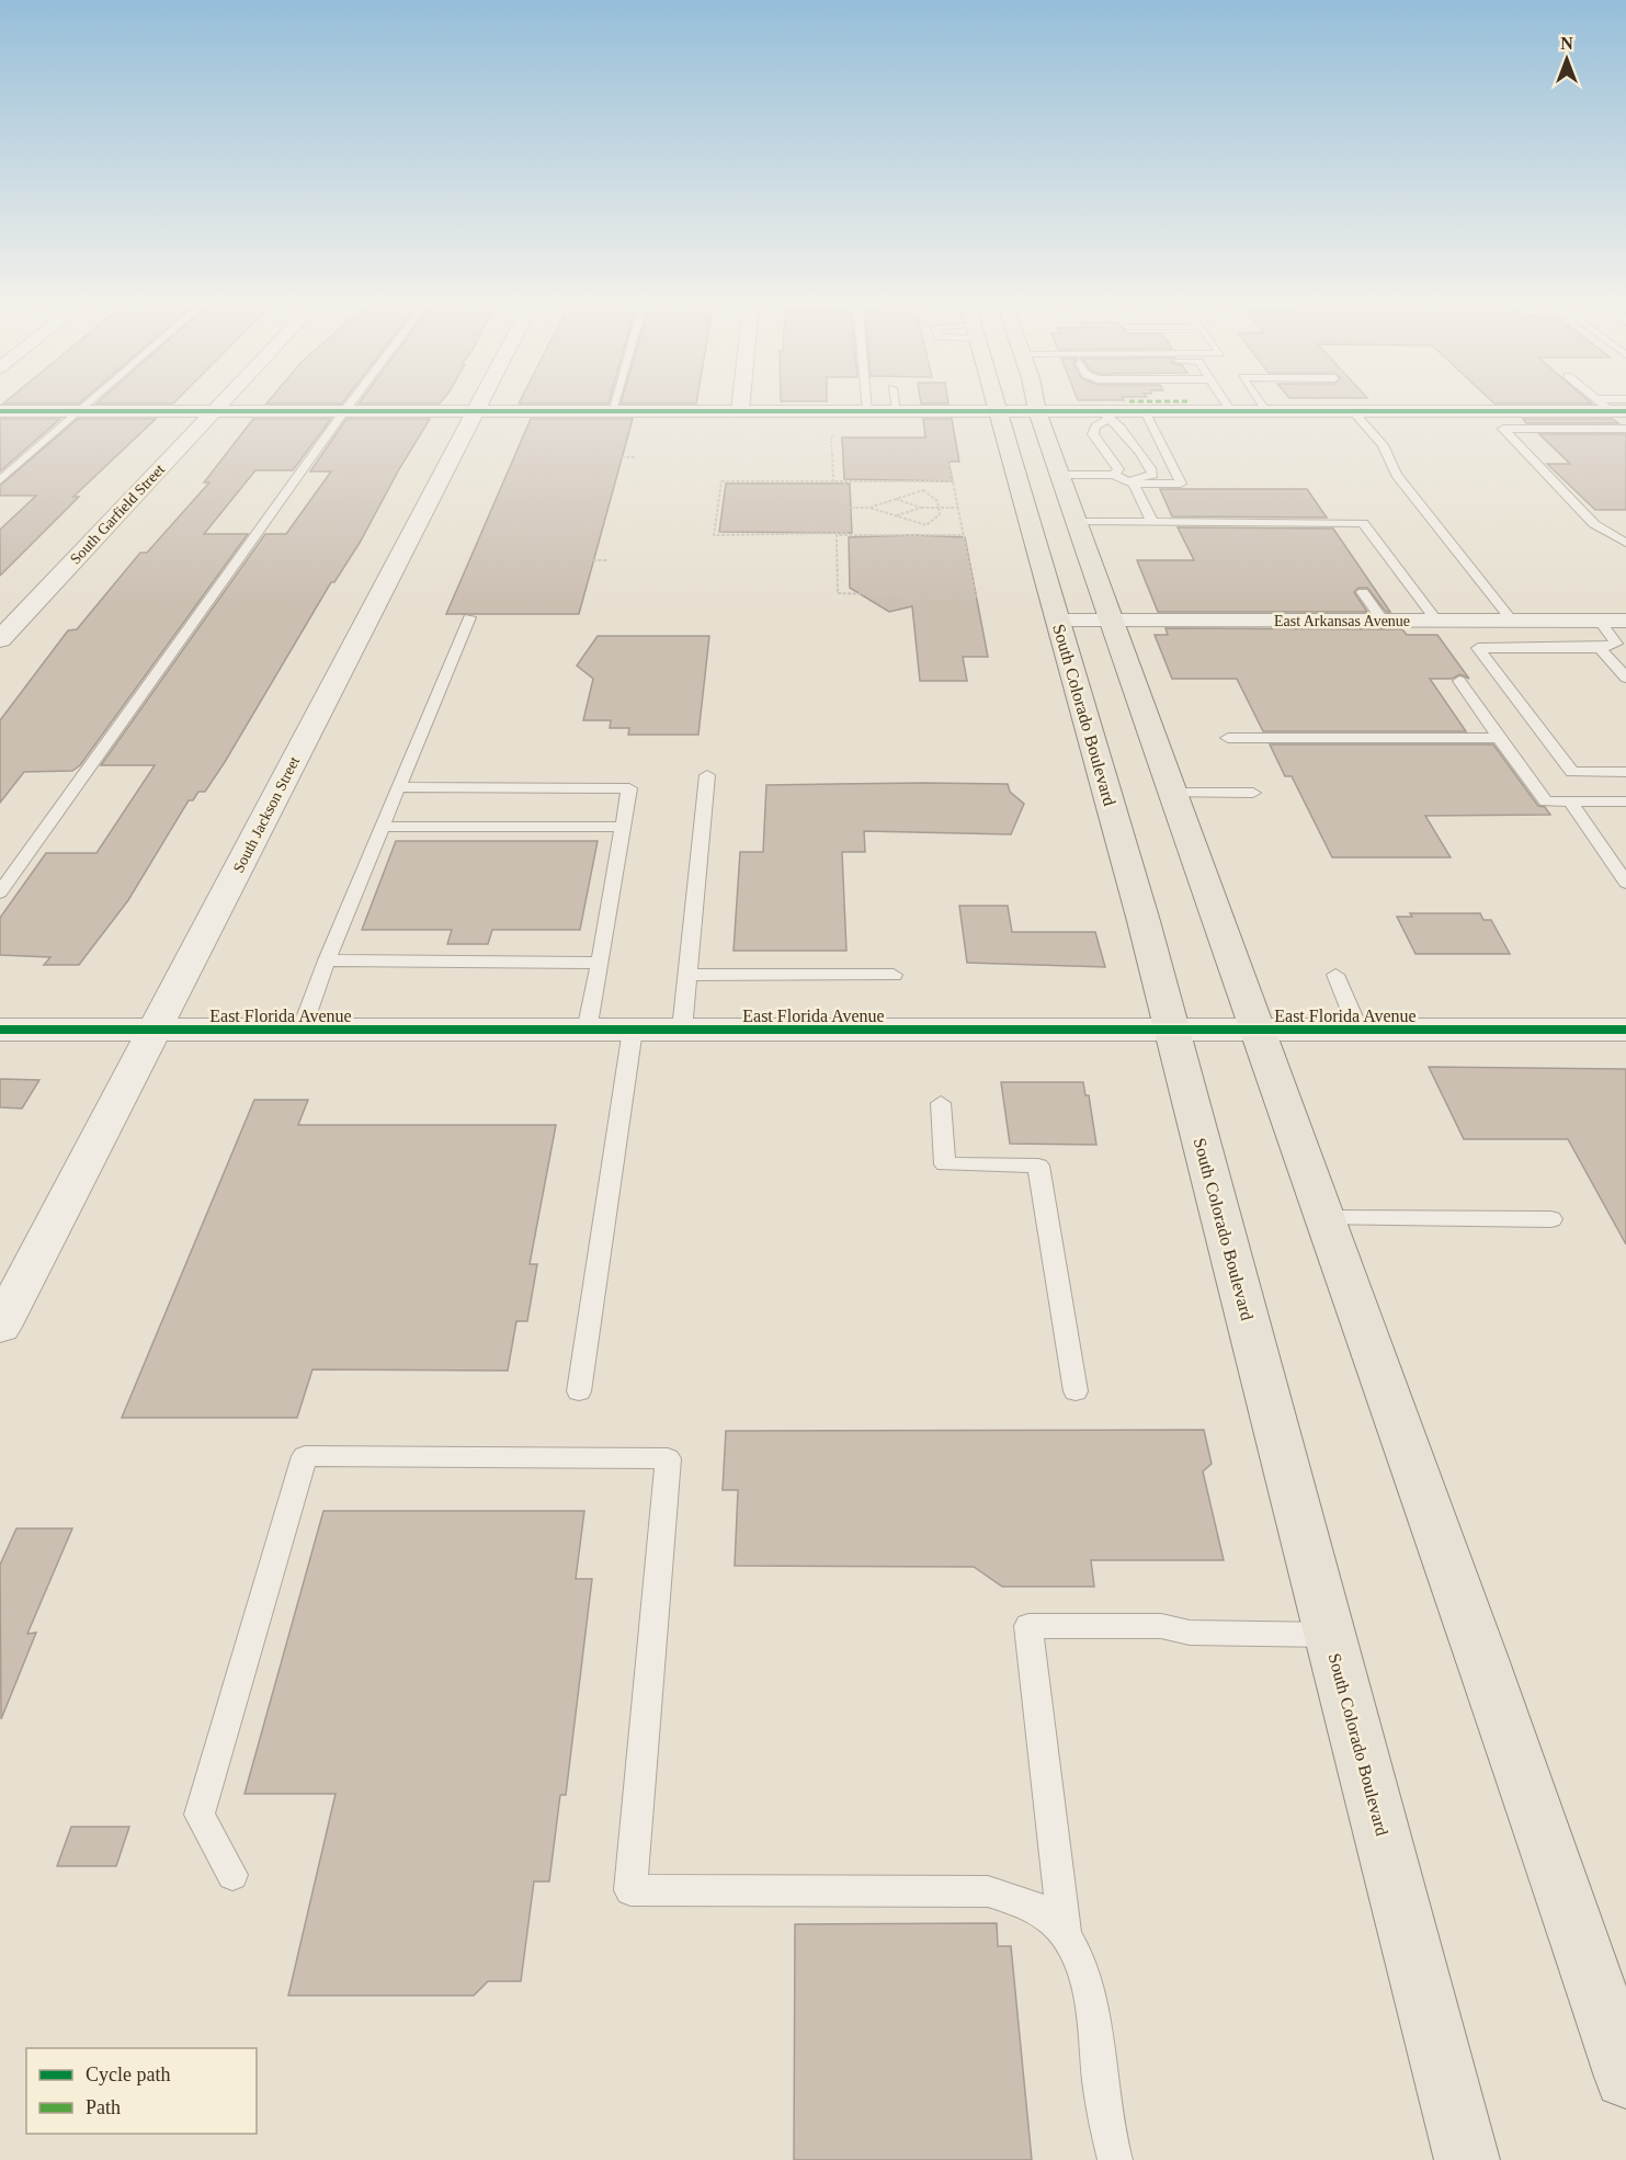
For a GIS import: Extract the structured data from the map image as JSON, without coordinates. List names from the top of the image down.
{
  "streets": {
    "main road": ["South Colorado Boulevard"],
    "street": [
      "South Garfield Street",
      "East Arkansas Avenue",
      "South Jackson Street",
      "East Florida Avenue"
    ]
  },
  "crossings": [
    ["East Arkansas Avenue", "South Colorado Boulevard"],
    ["South Colorado Boulevard", "East Florida Avenue"],
    ["South Jackson Street", "East Florida Avenue"]
  ],
  "legend": ["Cycle path", "Path"],
  "north": "top"
}
